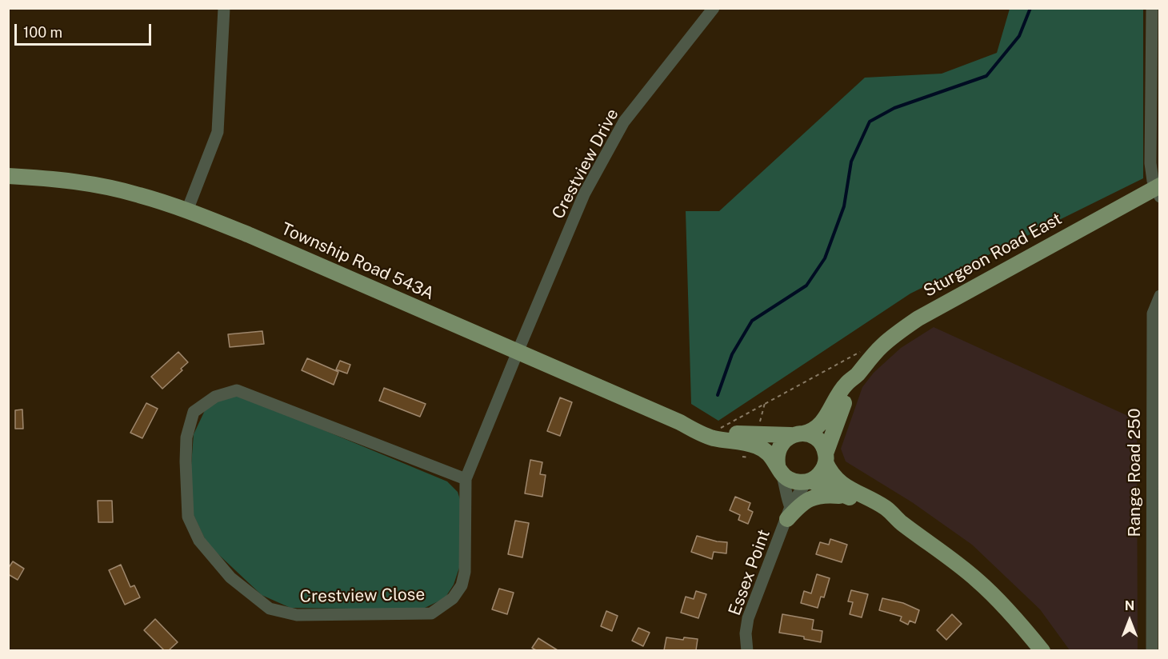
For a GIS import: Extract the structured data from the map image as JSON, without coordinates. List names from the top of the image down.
{
  "streets": {
    "main road": ["Sturgeon Road East", "Township Road 543A"],
    "street": [
      "Crestview Drive",
      "Range Road 250",
      "Essex Point",
      "Crestview Close"
    ]
  },
  "crossings": [
    ["Crestview Drive", "Township Road 543A"],
    ["Crestview Drive", "Crestview Close"],
    ["Sturgeon Road East", "Township Road 543A"],
    ["Sturgeon Road East", "Essex Point"],
    ["Township Road 543A", "Essex Point"],
    ["Township Road 543A", "Crestview Close"]
  ],
  "scale_bar": "100 m",
  "north": "top"
}
